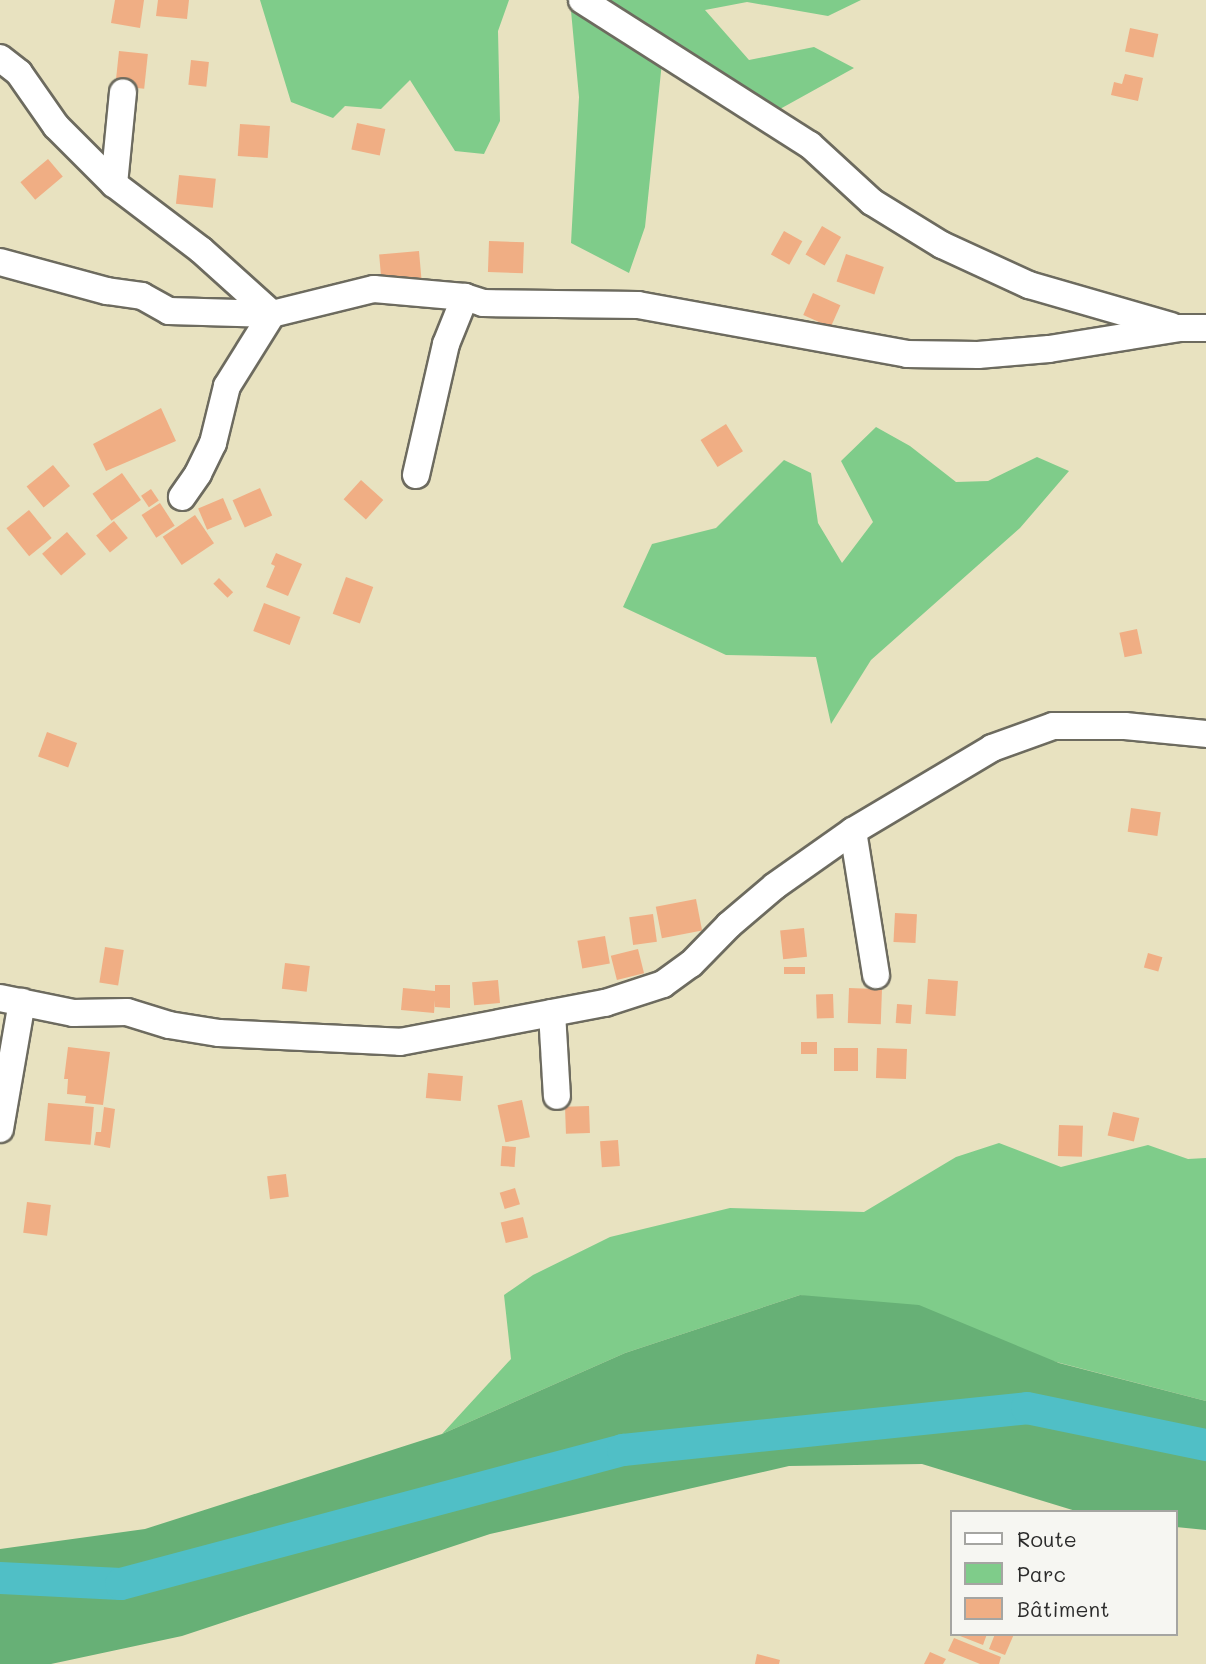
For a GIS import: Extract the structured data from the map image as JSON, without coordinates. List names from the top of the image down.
{
  "legend": ["Route", "Parc", "Bâtiment"]
}
